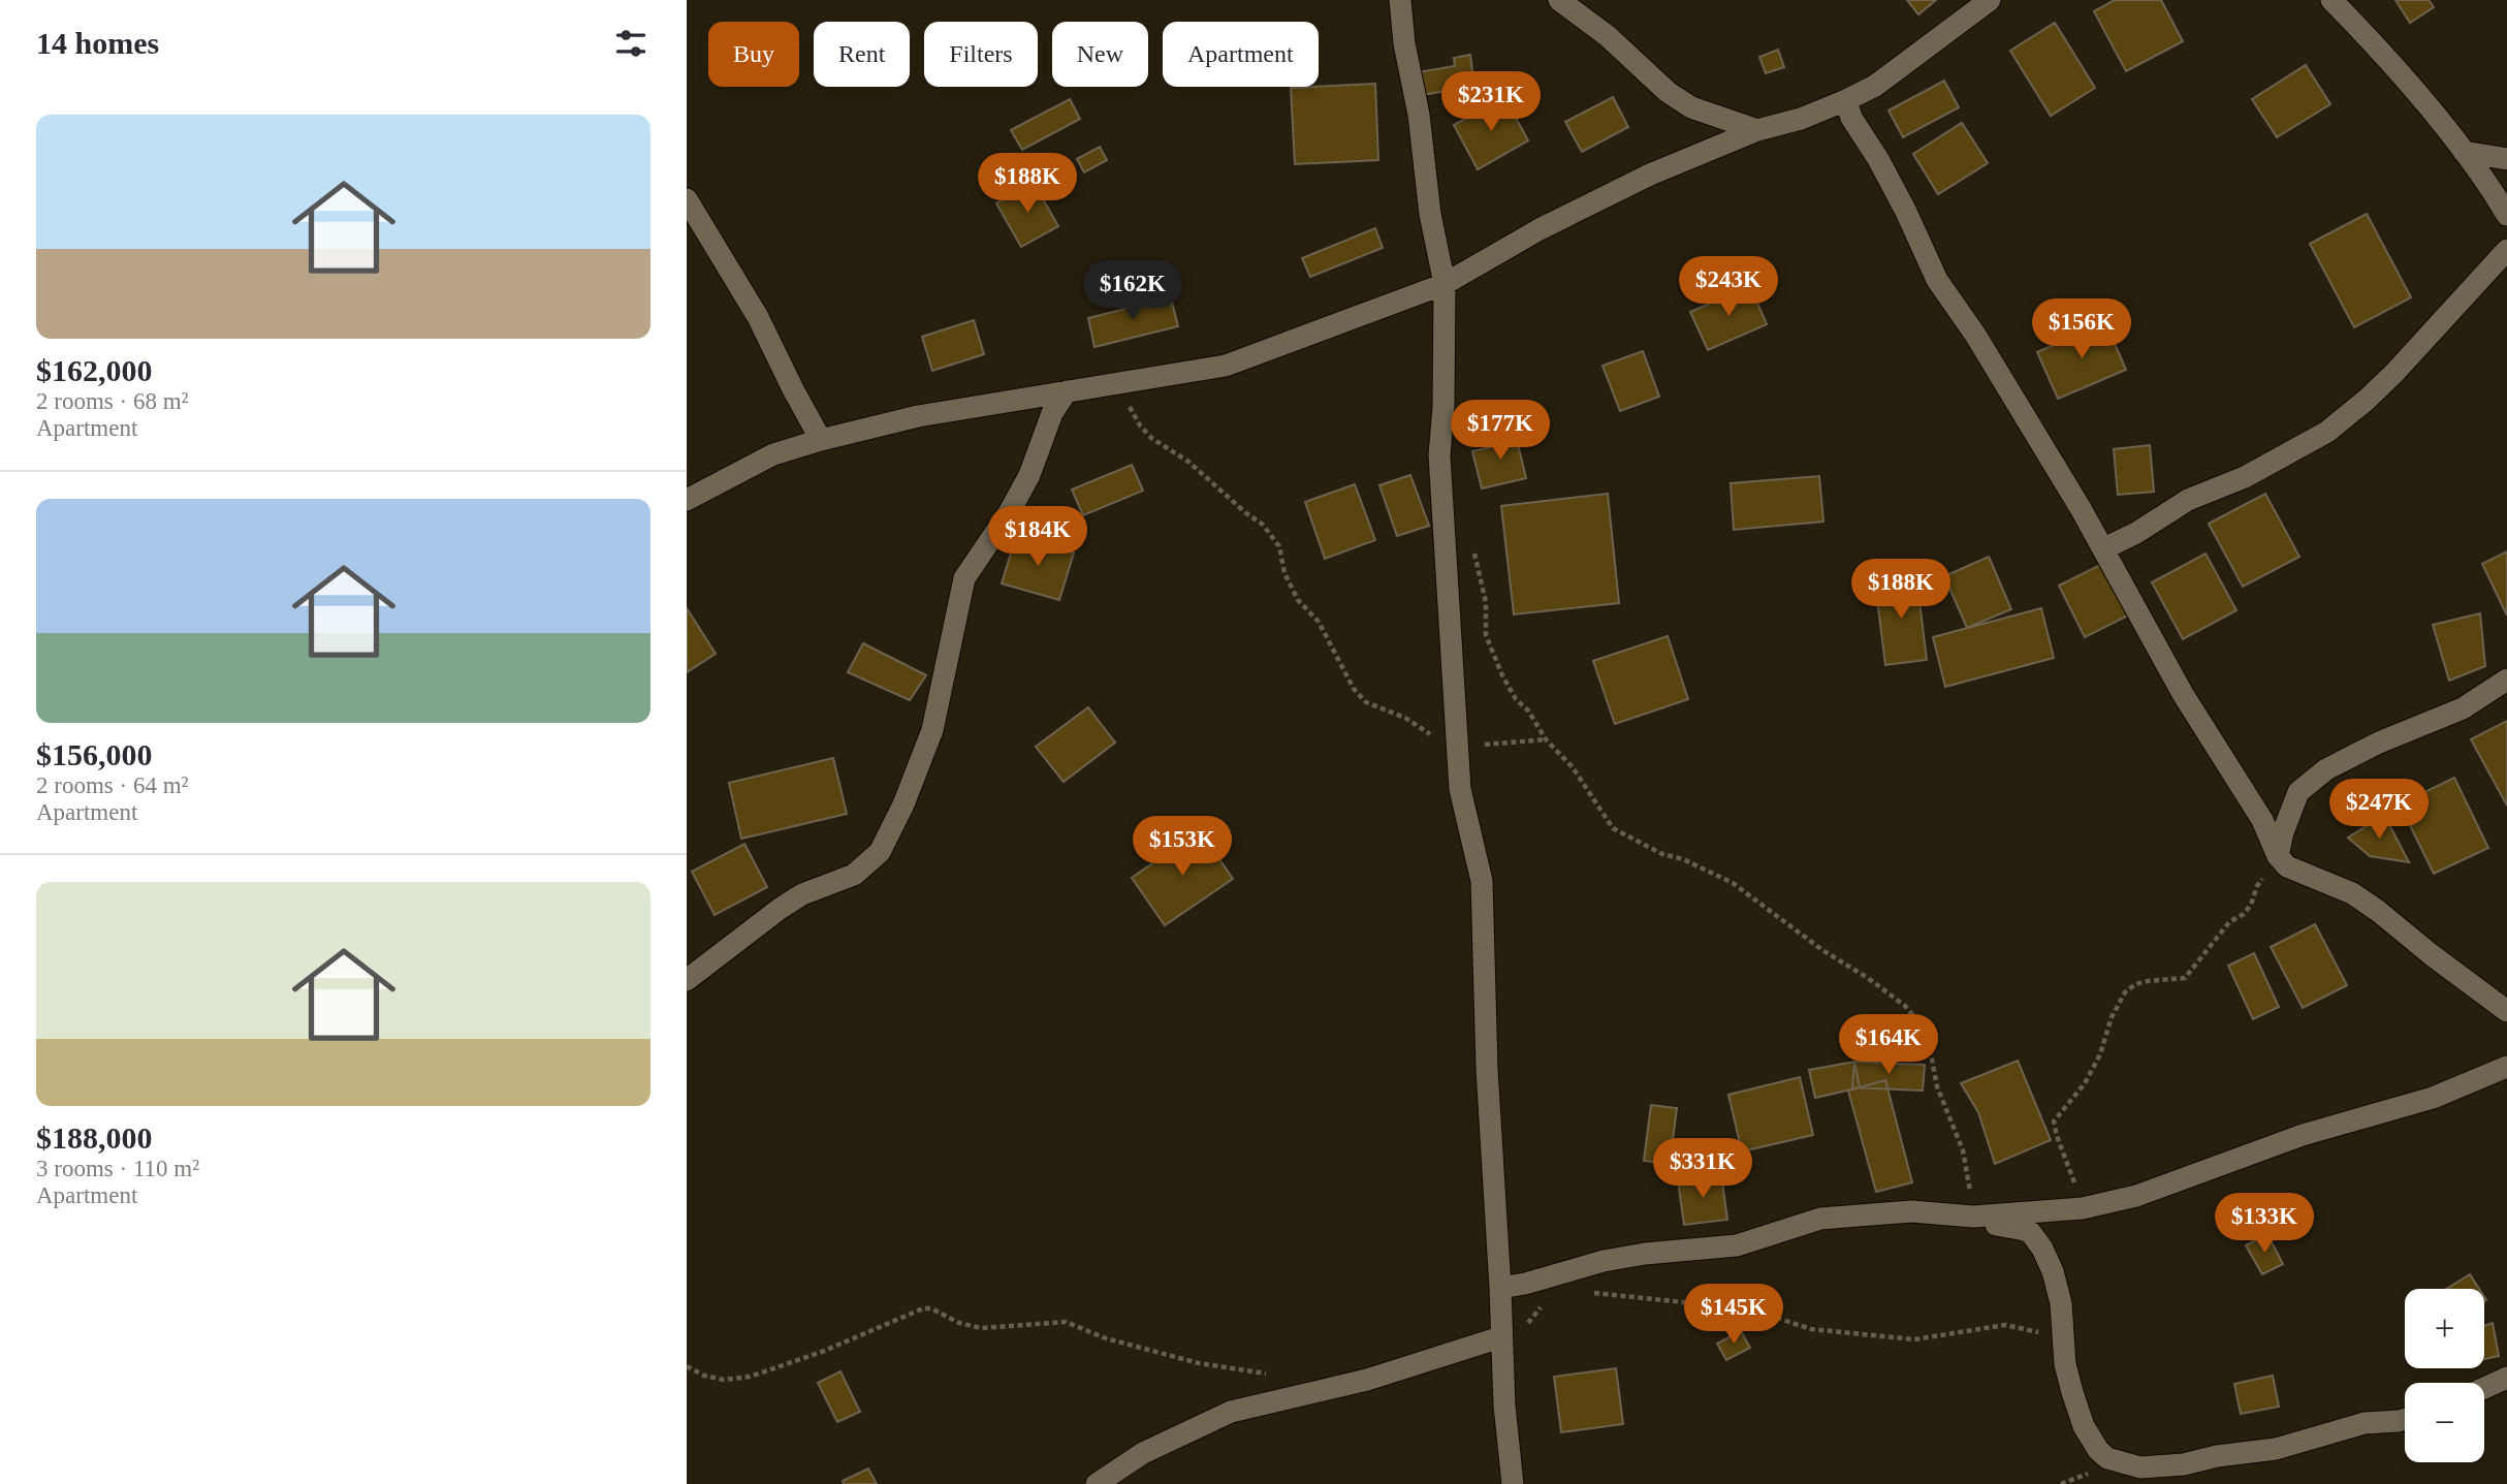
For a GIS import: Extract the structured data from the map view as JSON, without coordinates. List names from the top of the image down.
{
  "page": {
    "heading": "14 homes",
    "chip": [
      "Buy",
      "Rent",
      "Filters",
      "New",
      "Apartment"
    ],
    "price": [
      "$231K",
      "$188K",
      "$243K",
      "$162K",
      "$156K",
      "$177K",
      "$184K",
      "$188K",
      "$247K",
      "$153K",
      "$164K",
      "$331K",
      "$133K",
      "$145K"
    ],
    "list": [
      {
        "name": "$162,000",
        "note": "2 rooms · 68 m² · Apartment"
      },
      {
        "name": "$156,000",
        "note": "2 rooms · 64 m² · Apartment"
      },
      {
        "name": "$188,000",
        "note": "3 rooms · 110 m² · Apartment"
      }
    ],
    "map_buttons": ["+", "−"]
  }
}
